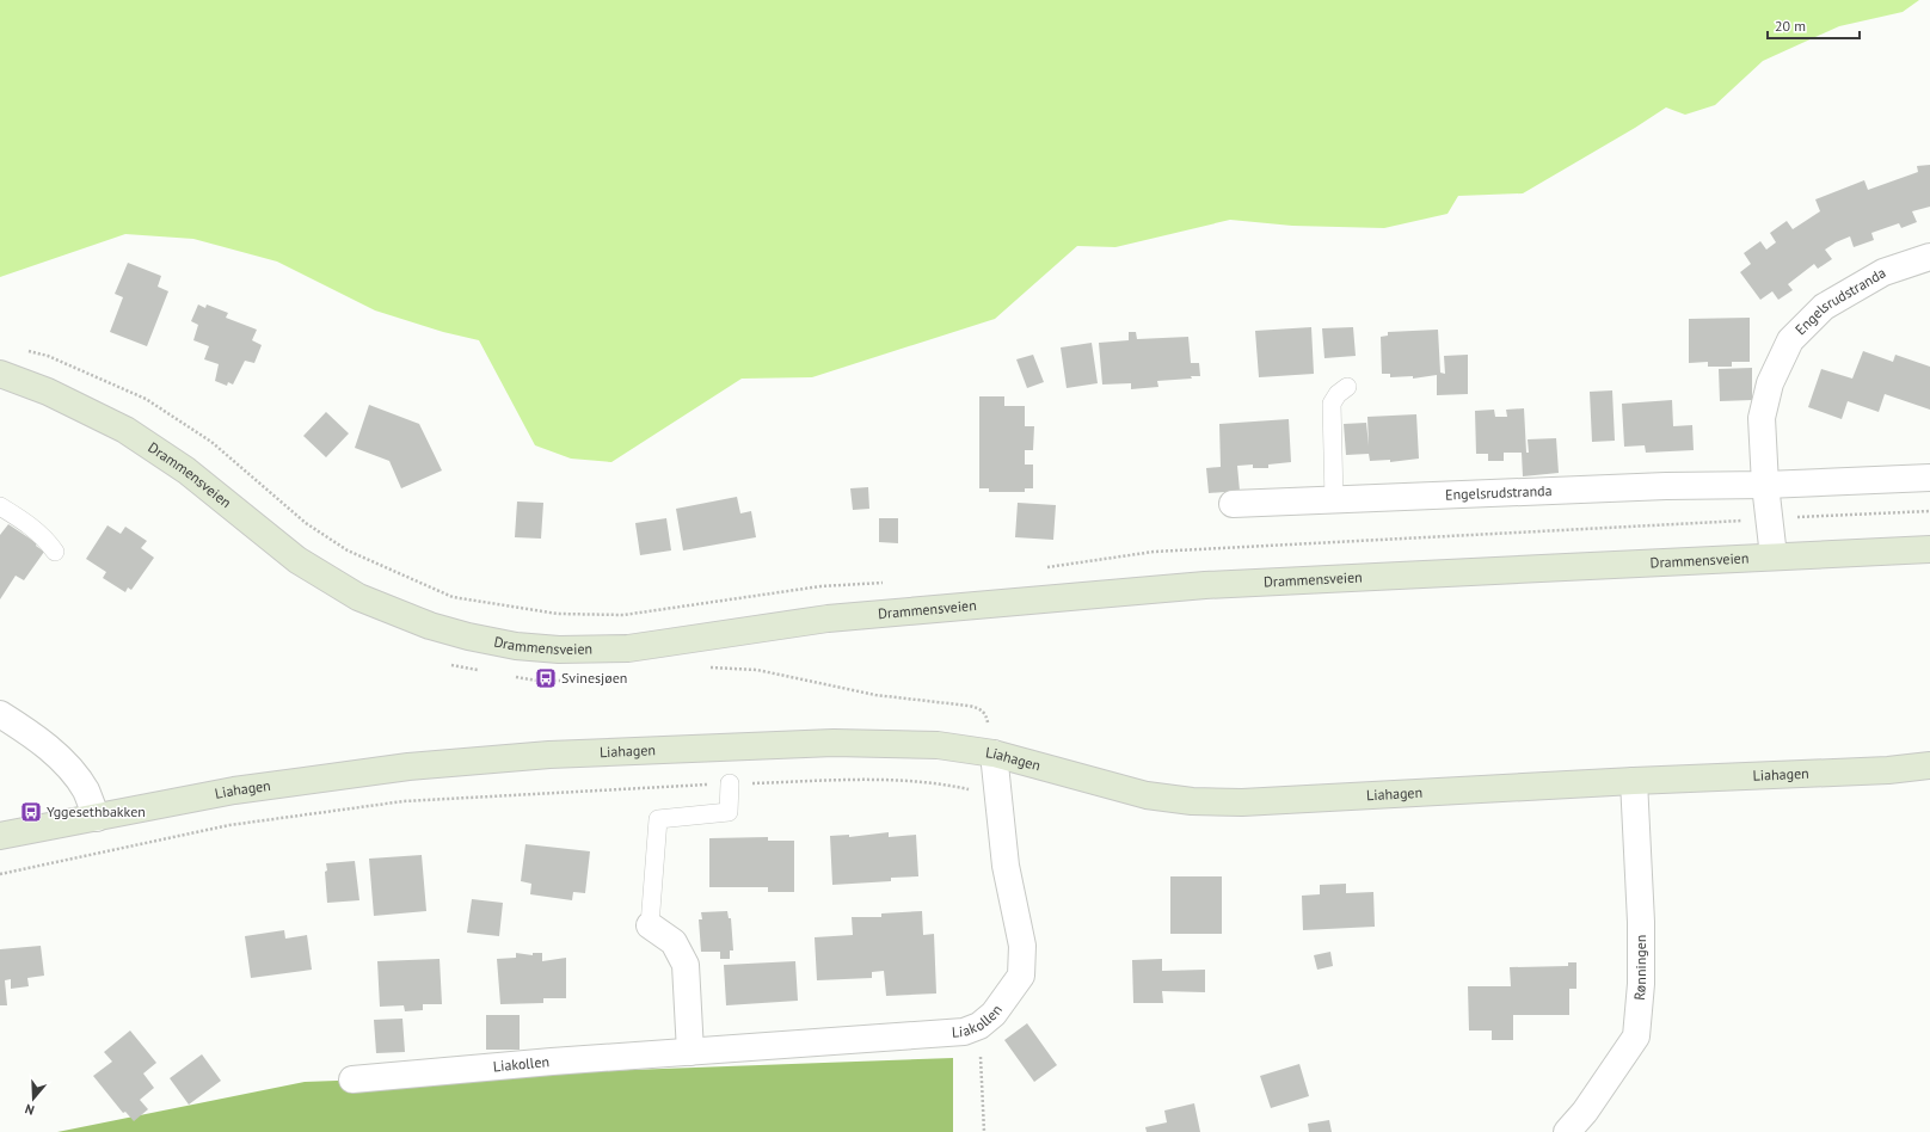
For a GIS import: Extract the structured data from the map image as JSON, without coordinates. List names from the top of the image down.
{
  "streets": {
    "main road": ["Drammensveien", "Liahagen"],
    "street": ["Engelsrudstranda", "Rønningen", "Liakollen"]
  },
  "crossings": [
    ["Engelsrudstranda", "Drammensveien"],
    ["Liahagen", "Rønningen"],
    ["Liahagen", "Liakollen"]
  ],
  "places": {
    "bus stop": ["Svinesjøen", "Yggesethbakken"]
  },
  "scale_bar": "20 m",
  "north": "bottom"
}
